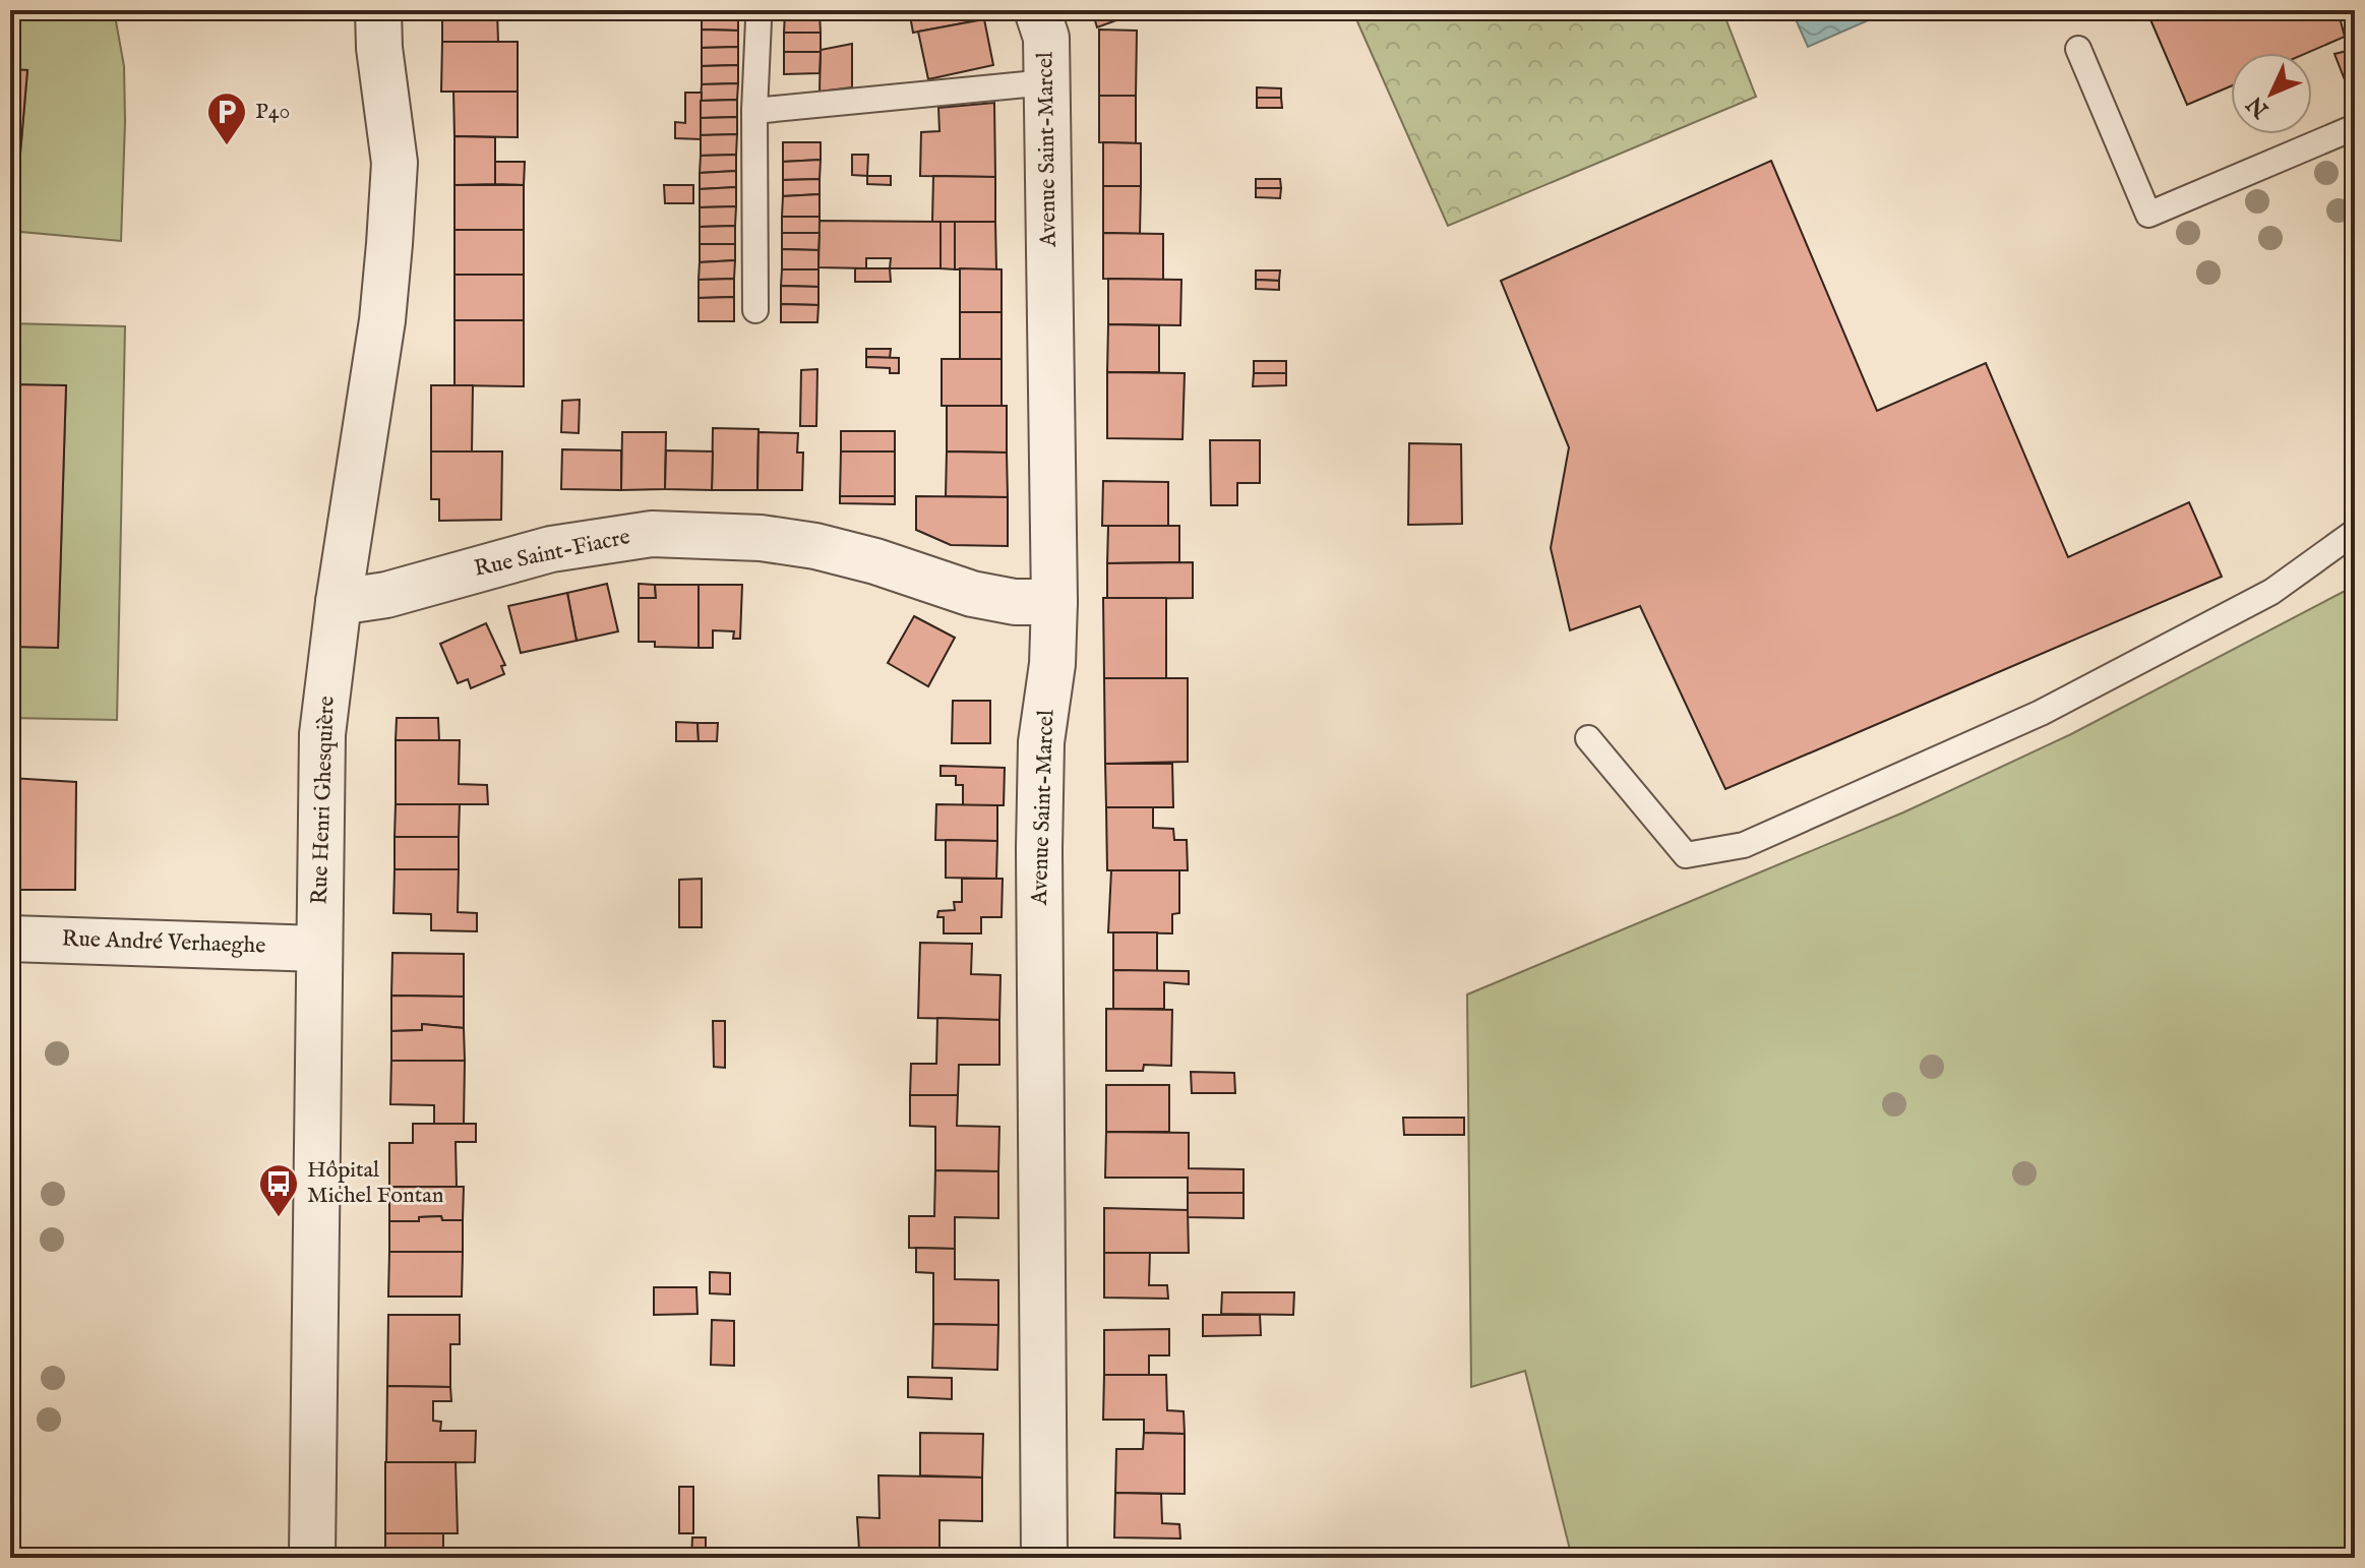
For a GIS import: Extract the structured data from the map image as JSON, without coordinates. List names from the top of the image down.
{
  "streets": {
    "street": [
      "Avenue Saint-Marcel",
      "Rue Saint-Fiacre",
      "Rue Henri Ghesquière",
      "Rue André Verhaeghe"
    ]
  },
  "crossings": [
    ["Avenue Saint-Marcel", "Rue Saint-Fiacre"],
    ["Rue Saint-Fiacre", "Rue Henri Ghesquière"],
    ["Rue Henri Ghesquière", "Rue André Verhaeghe"]
  ],
  "places": {
    "parking": ["P40"],
    "bus stop": ["Hôpital Michel Fontan"]
  },
  "north": "bottom left"
}
